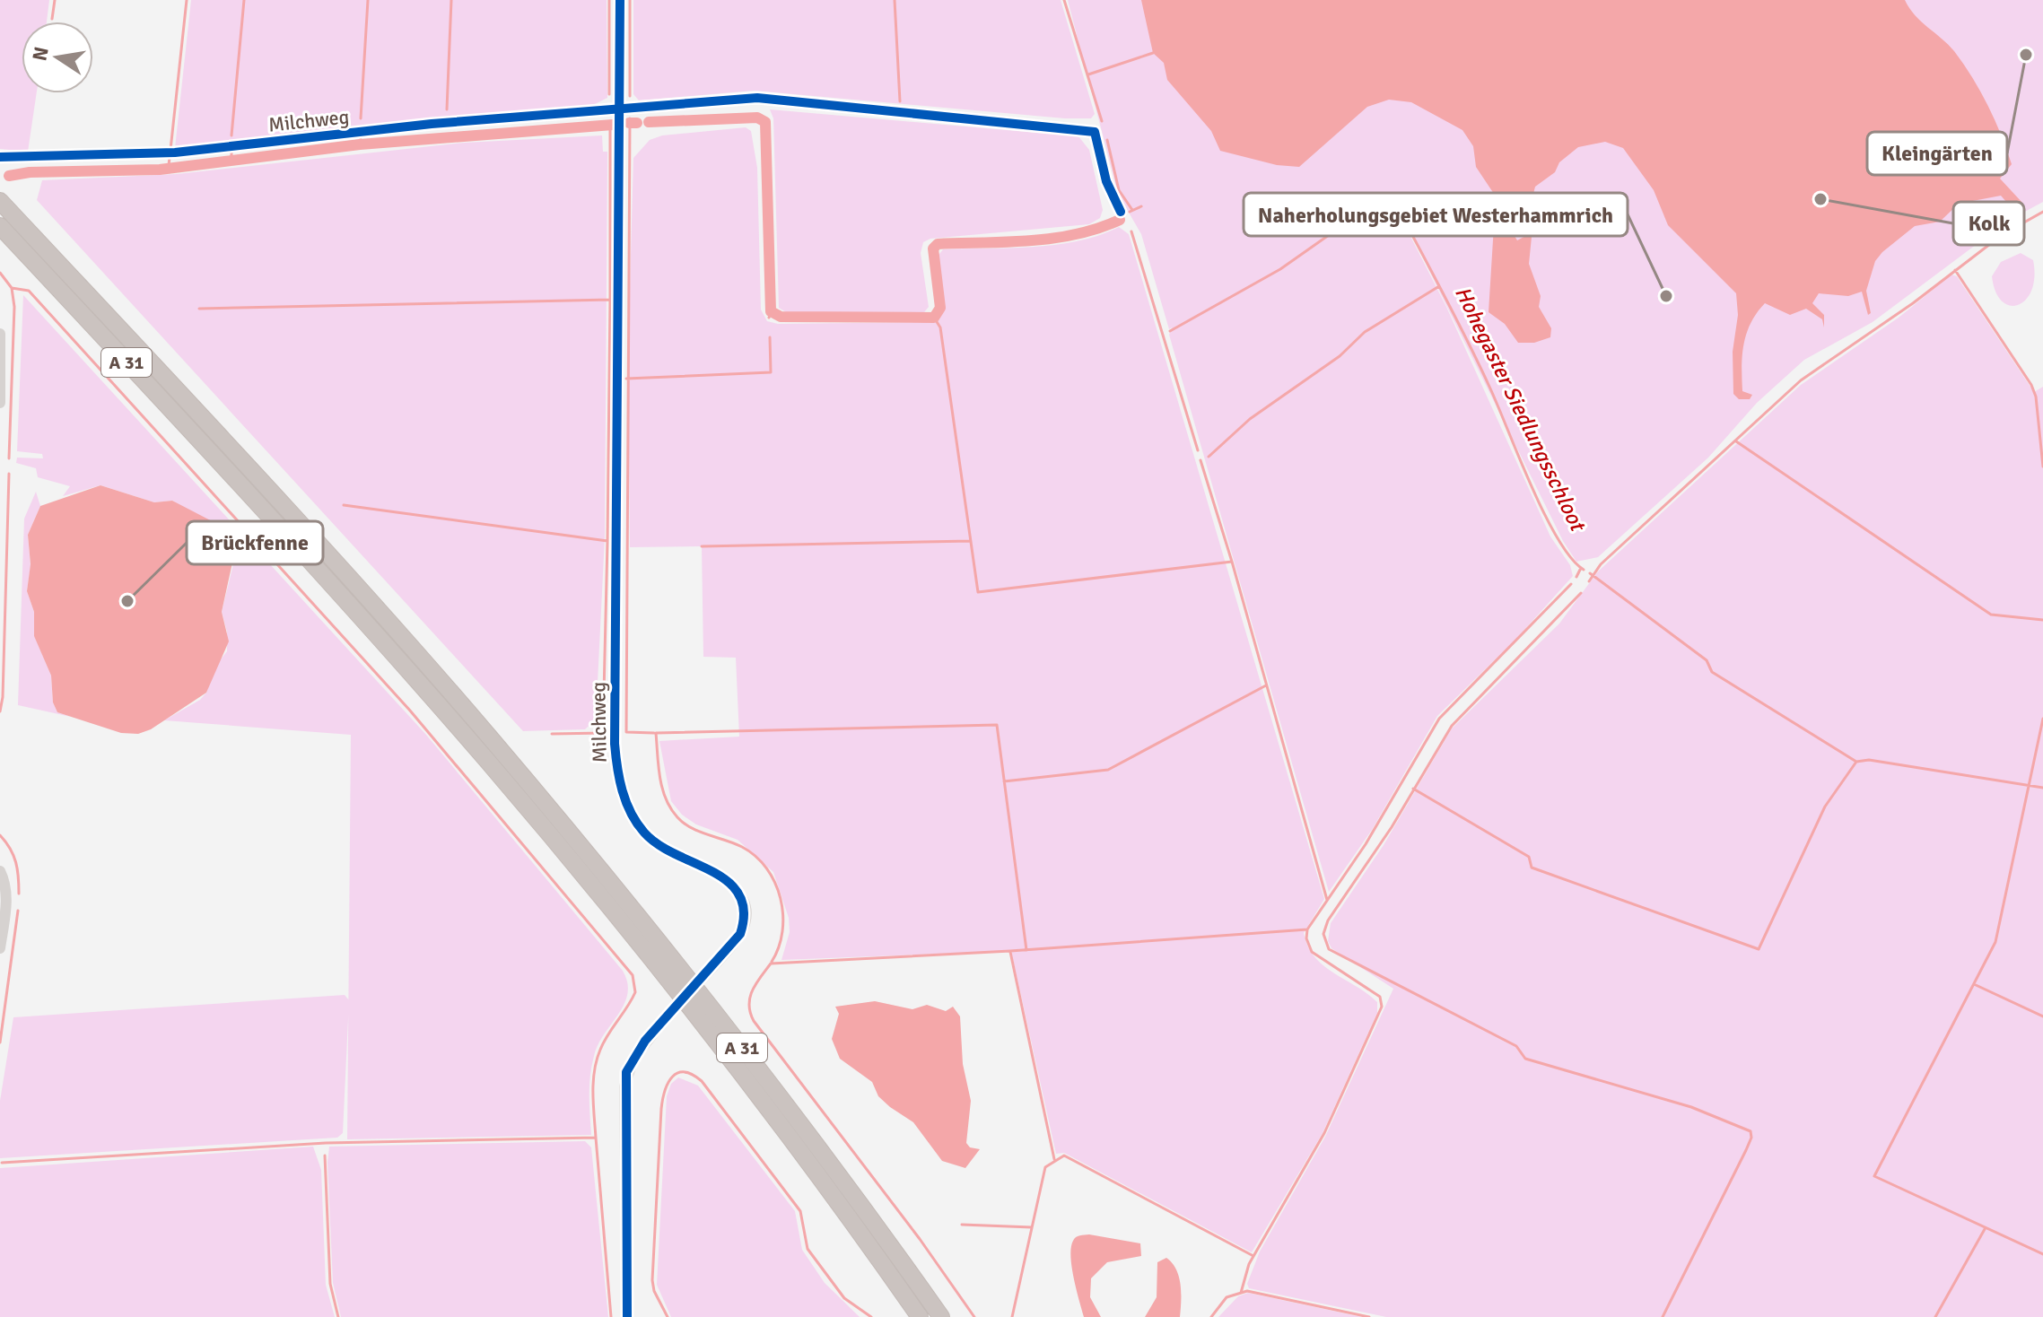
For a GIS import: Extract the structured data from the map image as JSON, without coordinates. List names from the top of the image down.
{
  "streets": {
    "highway": ["A 31"],
    "street": ["Milchweg"]
  },
  "water": ["Hohegaster Siedlungsschloot"],
  "places": [
    "Kleingärten",
    "Kolk",
    "Naherholungsgebiet Westerhammrich",
    "Brückfenne"
  ],
  "north": "left"
}
